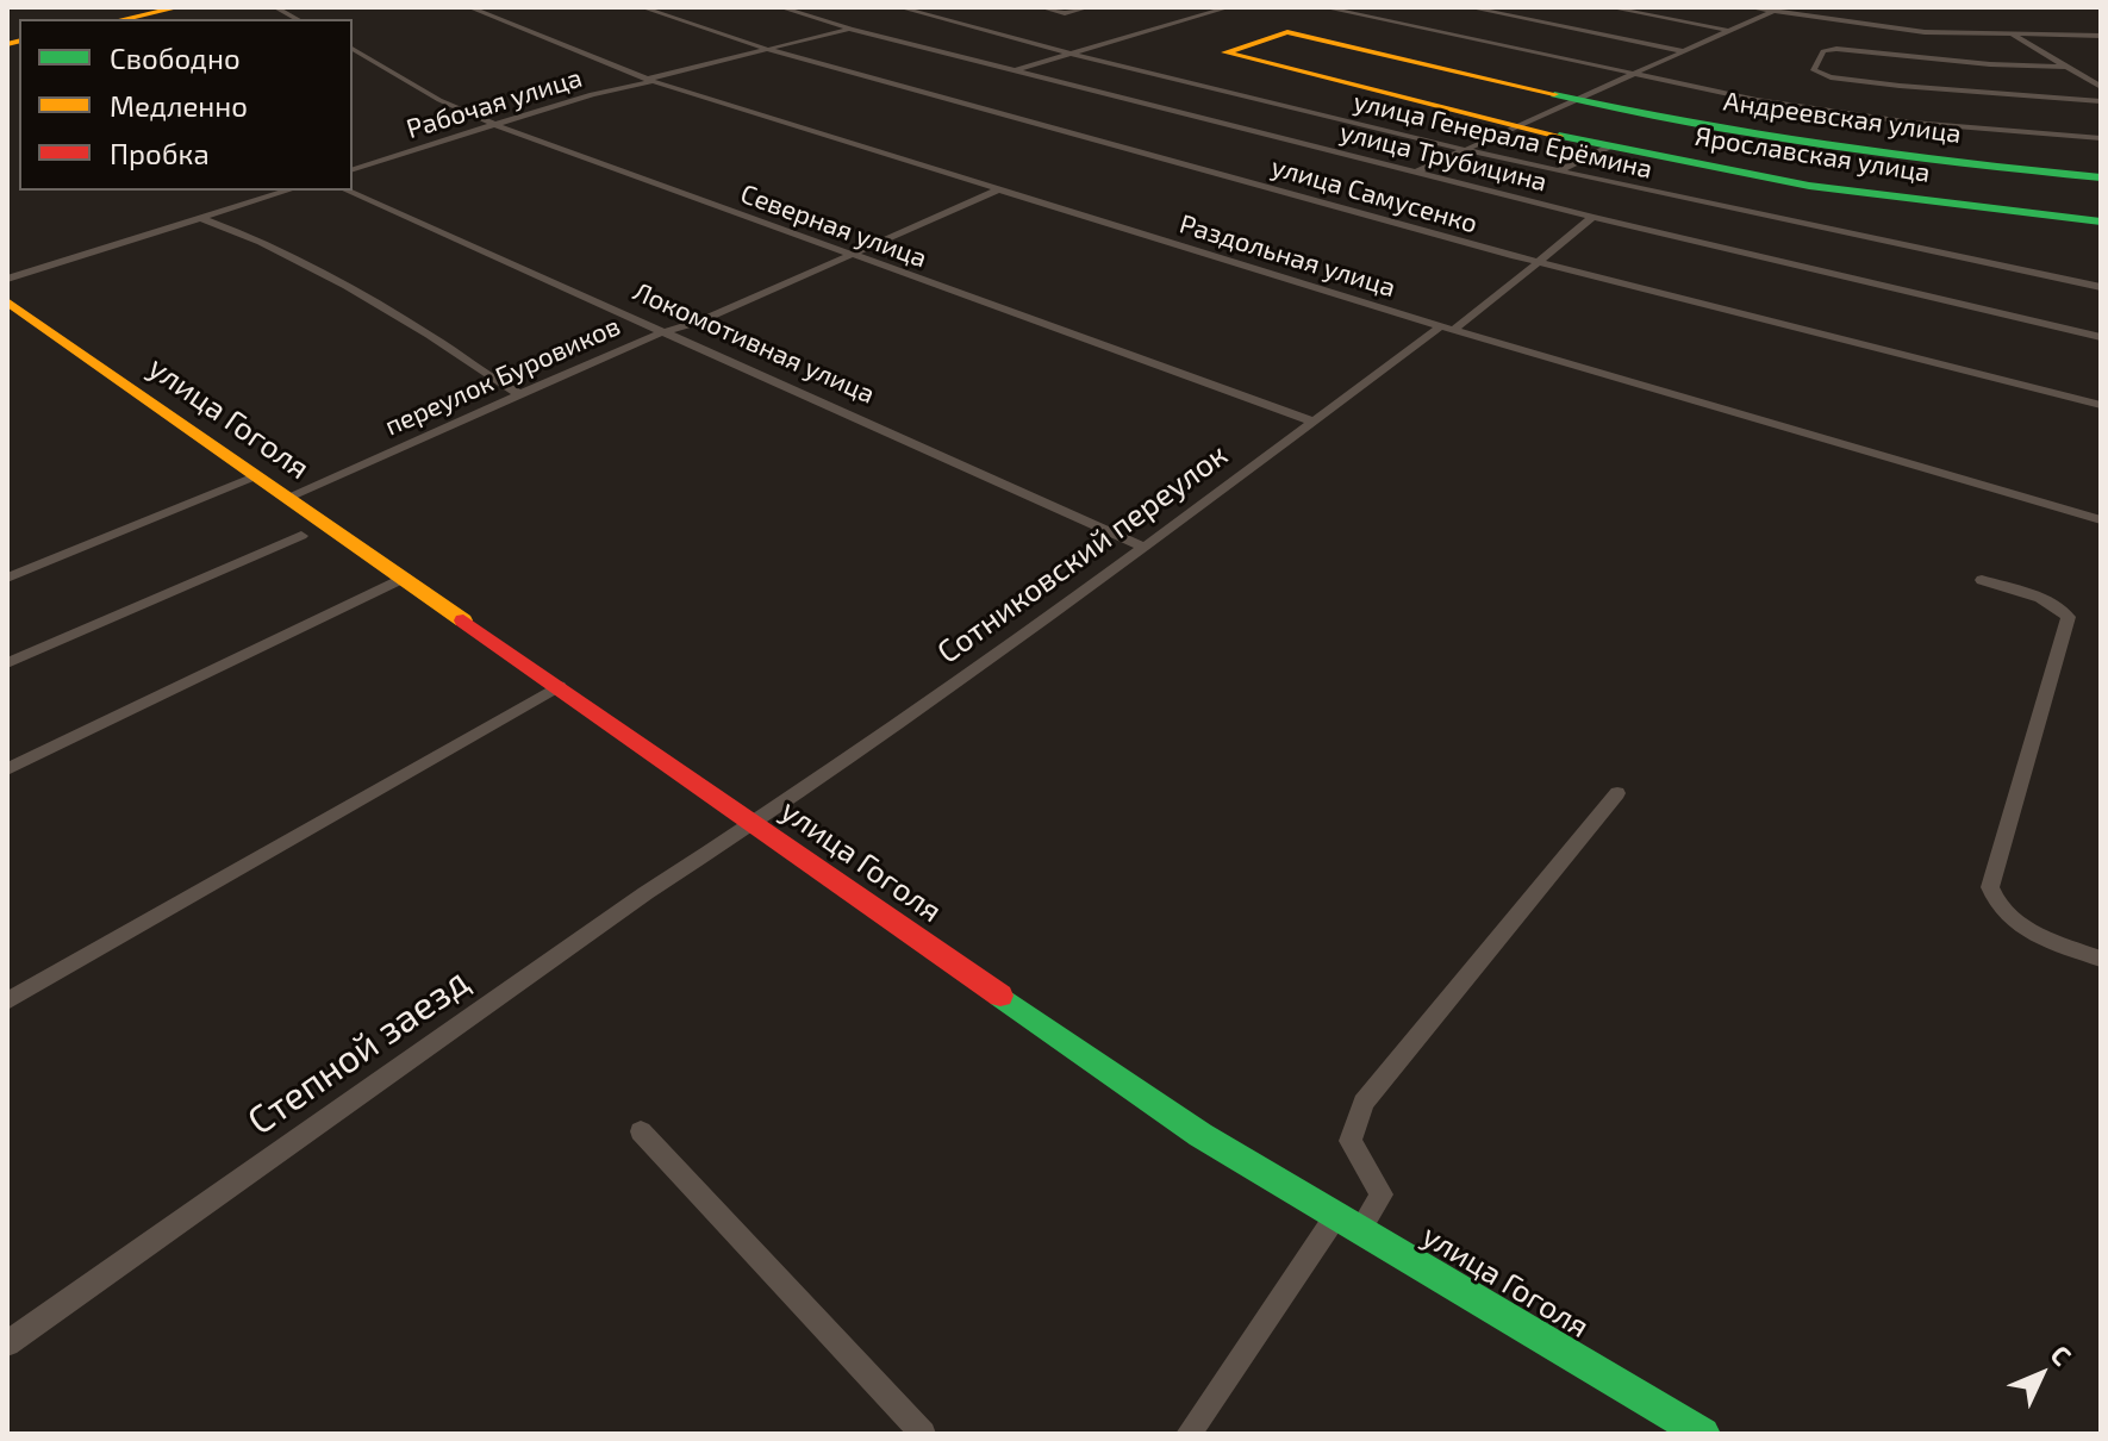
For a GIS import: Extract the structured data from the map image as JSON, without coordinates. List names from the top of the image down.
{
  "streets": {
    "street": [
      "Рабочая улица",
      "Андреевская улица",
      "улица Генерала Ерёмина",
      "Ярославская улица",
      "улица Трубицина",
      "улица Самусенко",
      "Северная улица",
      "Раздольная улица",
      "Локомотивная улица",
      "переулок Буровиков",
      "улица Гоголя",
      "Сотниковский переулок",
      "Степной заезд"
    ]
  },
  "crossings": [
    ["Рабочая улица", "улица Трубицина"],
    ["Рабочая улица", "улица Самусенко"],
    ["Рабочая улица", "Северная улица"],
    ["Рабочая улица", "Раздольная улица"],
    ["Андреевская улица", "Ярославская улица"],
    ["улица Трубицина", "Сотниковский переулок"],
    ["улица Самусенко", "Сотниковский переулок"],
    ["Северная улица", "переулок Буровиков"],
    ["Северная улица", "Сотниковский переулок"],
    ["Раздольная улица", "переулок Буровиков"],
    ["Раздольная улица", "Сотниковский переулок"],
    ["Локомотивная улица", "переулок Буровиков"],
    ["Локомотивная улица", "Сотниковский переулок"],
    ["переулок Буровиков", "улица Гоголя"],
    ["улица Гоголя", "Сотниковский переулок"],
    ["улица Гоголя", "Степной заезд"],
    ["Сотниковский переулок", "Степной заезд"]
  ],
  "legend": ["Свободно", "Медленно", "Пробка"],
  "north": "top right"
}
